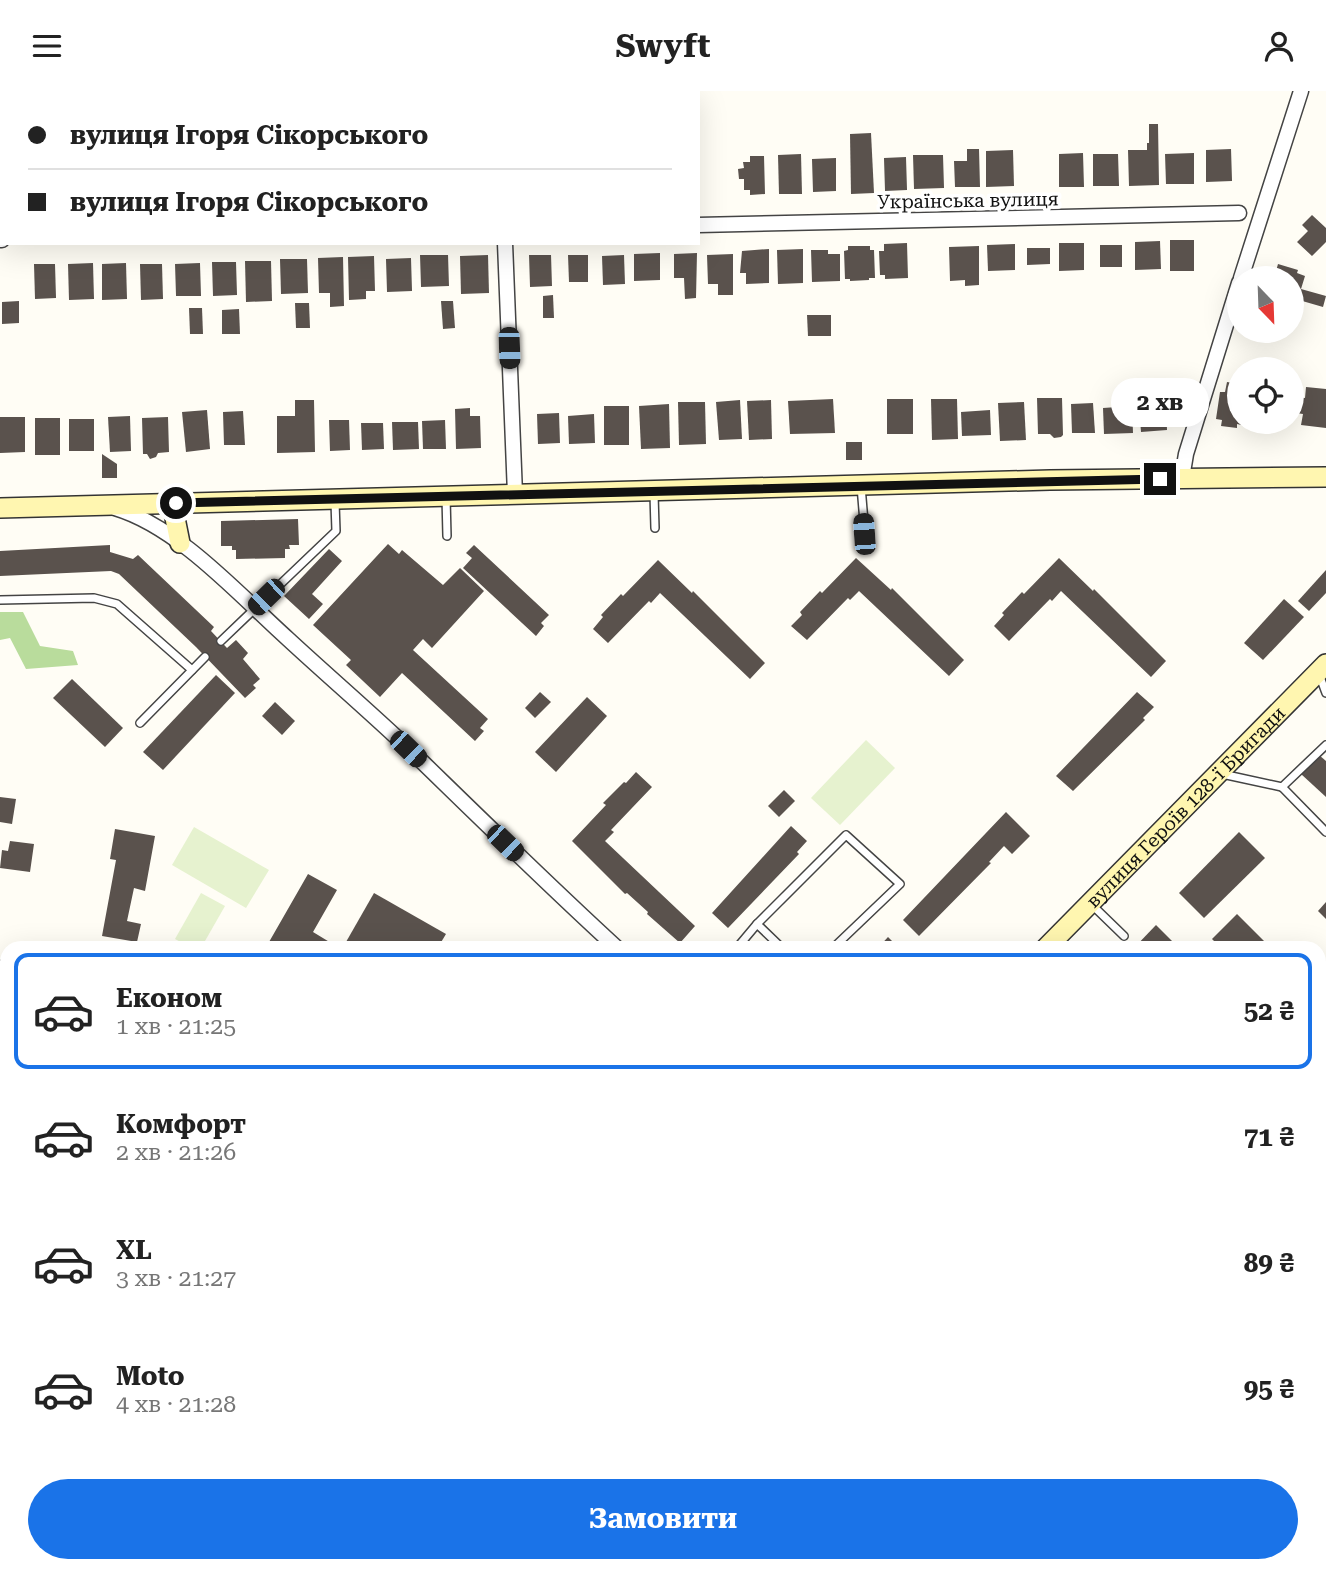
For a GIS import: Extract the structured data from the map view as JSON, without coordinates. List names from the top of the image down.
{
  "streets": {
    "street": ["Українська вулиця", "вулиця Героїв 128-ї Бригади"]
  },
  "north": "bottom right",
  "page": {
    "header": "Swyft",
    "banner": ["вулиця Ігоря Сікорського", "вулиця Ігоря Сікорського"],
    "bubble": "2 хв",
    "list": [
      {
        "name": "Економ",
        "note": "1 хв · 21:25",
        "value": "52 ₴"
      },
      {
        "name": "Комфорт",
        "note": "2 хв · 21:26",
        "value": "71 ₴"
      },
      {
        "name": "XL",
        "note": "3 хв · 21:27",
        "value": "89 ₴"
      },
      {
        "name": "Moto",
        "note": "4 хв · 21:28",
        "value": "95 ₴"
      }
    ],
    "buttons": "Замовити"
  }
}
